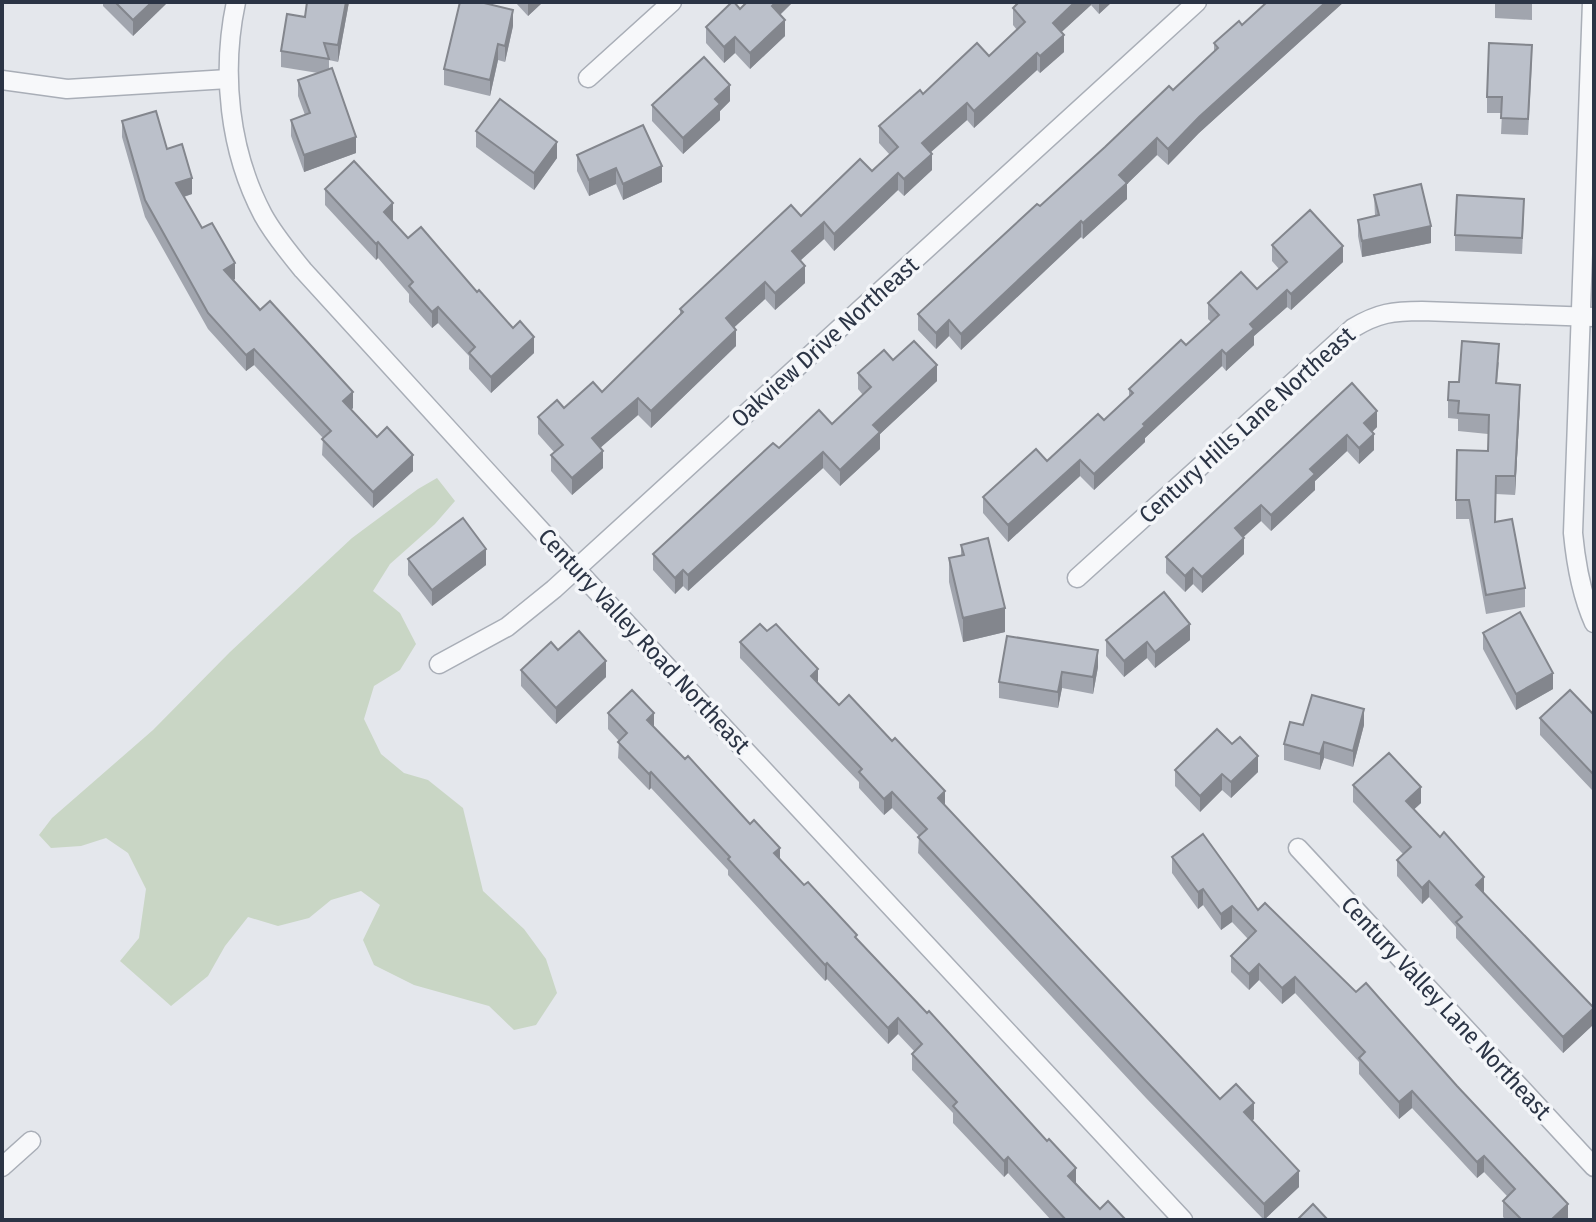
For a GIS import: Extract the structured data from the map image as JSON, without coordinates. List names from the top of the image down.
{
  "streets": {
    "street": [
      "Oakview Drive Northeast",
      "Century Hills Lane Northeast",
      "Century Valley Road Northeast",
      "Century Valley Lane Northeast"
    ]
  },
  "crossings": [
    ["Oakview Drive Northeast", "Century Valley Road Northeast"]
  ]
}
